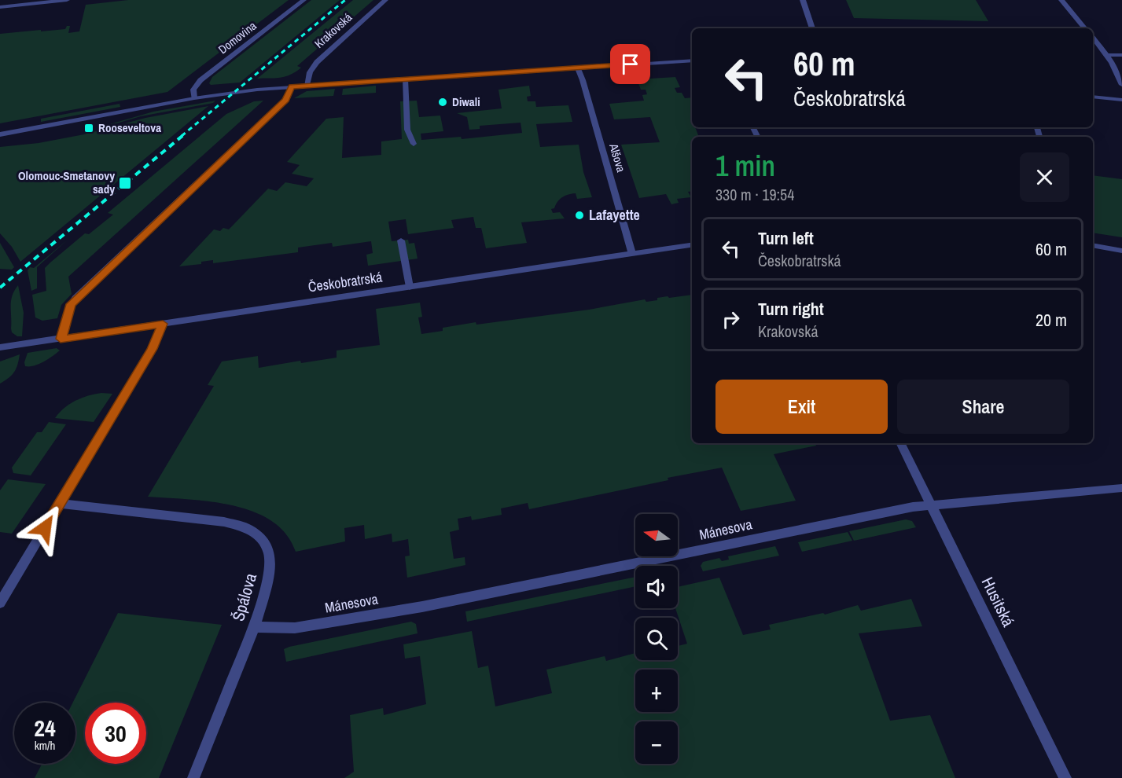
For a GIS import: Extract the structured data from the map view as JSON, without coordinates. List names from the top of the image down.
{
  "streets": {
    "street": [
      "Krakovská",
      "Domovina",
      "Alšova",
      "Českobratrská",
      "Mánesova",
      "Špálova",
      "Husitská"
    ]
  },
  "crossings": [
    ["Alšova", "Českobratrská"],
    ["Mánesova", "Špálova"],
    ["Mánesova", "Husitská"]
  ],
  "places": {
    "other": ["Diwali", "Lafayette"],
    "transit": ["Rooseveltova", "Olomouc-Smetanovy sady"]
  },
  "north": "left",
  "page": {
    "turn": ["60 m", "Českobratrská"],
    "heading": ["1 min", "330 m · 19:54"],
    "list": [
      {
        "name": "Turn left",
        "note": "Českobratrská",
        "value": "60 m"
      },
      {
        "name": "Turn right",
        "note": "Krakovská",
        "value": "20 m"
      }
    ],
    "buttons": ["Exit", "Share"],
    "map_buttons": ["+", "−"],
    "speed": "24 km/h",
    "limit": "30"
  }
}
